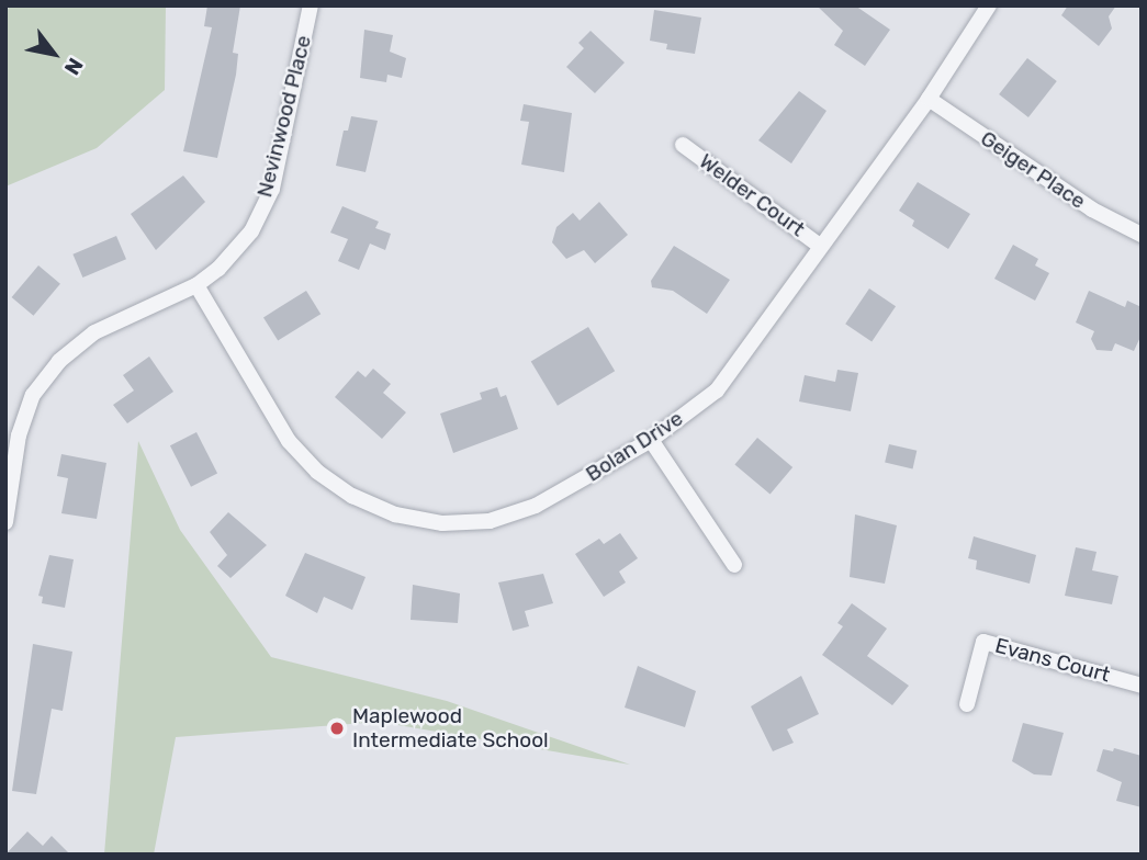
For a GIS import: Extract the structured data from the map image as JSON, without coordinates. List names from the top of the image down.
{
  "streets": {
    "street": [
      "Nevinwood Place",
      "Geiger Place",
      "Welder Court",
      "Bolan Drive",
      "Evans Court"
    ]
  },
  "crossings": [
    ["Nevinwood Place", "Bolan Drive"],
    ["Geiger Place", "Bolan Drive"],
    ["Welder Court", "Bolan Drive"]
  ],
  "places": ["Maplewood Intermediate School"],
  "north": "bottom right"
}
